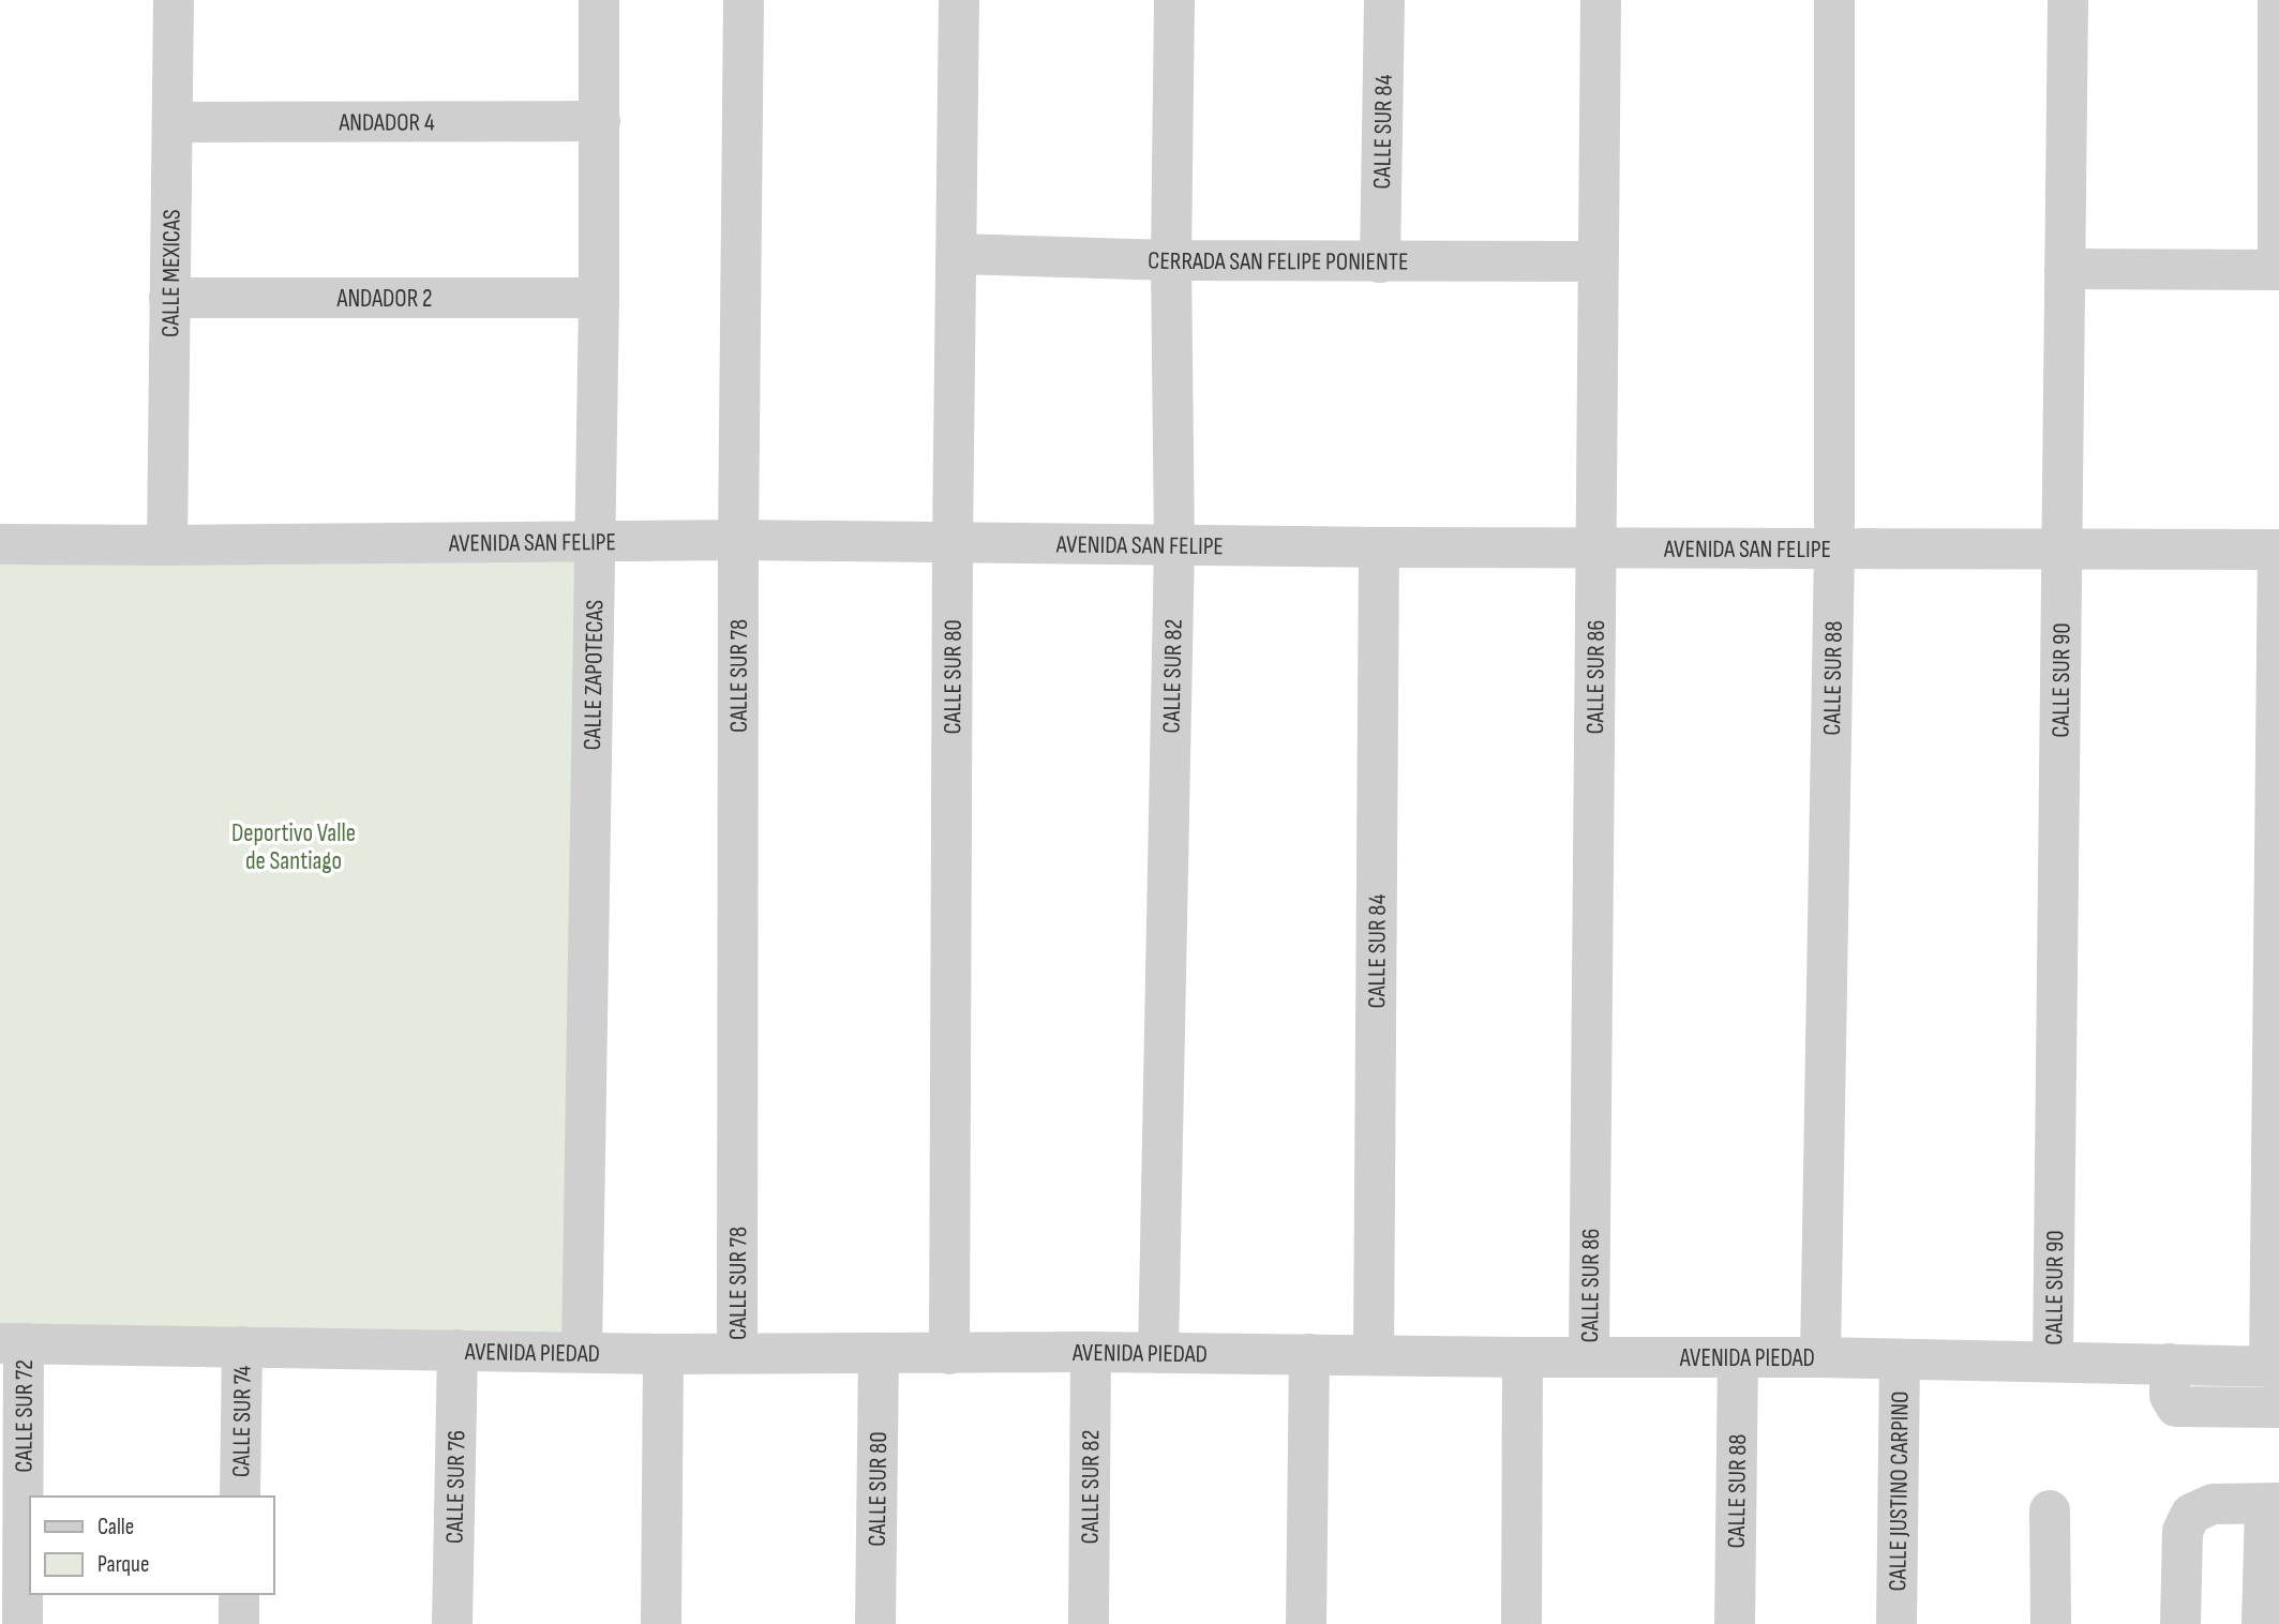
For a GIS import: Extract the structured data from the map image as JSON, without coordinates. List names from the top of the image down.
{
  "streets": {
    "street": [
      "ANDADOR 4",
      "CALLE SUR 84",
      "CERRADA SAN FELIPE PONIENTE",
      "CALLE MEXICAS",
      "ANDADOR 2",
      "AVENIDA SAN FELIPE",
      "CALLE ZAPOTECAS",
      "CALLE SUR 82",
      "CALLE SUR 78",
      "CALLE SUR 80",
      "CALLE SUR 86",
      "CALLE SUR 88",
      "CALLE SUR 90",
      "AVENIDA PIEDAD",
      "CALLE SUR 72",
      "CALLE SUR 74",
      "CALLE SUR 76",
      "CALLE JUSTINO CARPINO"
    ]
  },
  "crossings": [
    ["ANDADOR 4", "CALLE MEXICAS"],
    ["ANDADOR 4", "CALLE ZAPOTECAS"],
    ["CALLE SUR 84", "CERRADA SAN FELIPE PONIENTE"],
    ["CALLE SUR 84", "AVENIDA SAN FELIPE"],
    ["CALLE SUR 84", "AVENIDA PIEDAD"],
    ["CERRADA SAN FELIPE PONIENTE", "CALLE SUR 82"],
    ["CERRADA SAN FELIPE PONIENTE", "CALLE SUR 80"],
    ["CERRADA SAN FELIPE PONIENTE", "CALLE SUR 86"],
    ["CALLE MEXICAS", "ANDADOR 2"],
    ["CALLE MEXICAS", "AVENIDA SAN FELIPE"],
    ["ANDADOR 2", "CALLE ZAPOTECAS"],
    ["AVENIDA SAN FELIPE", "CALLE ZAPOTECAS"],
    ["AVENIDA SAN FELIPE", "CALLE SUR 82"],
    ["AVENIDA SAN FELIPE", "CALLE SUR 78"],
    ["AVENIDA SAN FELIPE", "CALLE SUR 80"],
    ["AVENIDA SAN FELIPE", "CALLE SUR 86"],
    ["AVENIDA SAN FELIPE", "CALLE SUR 88"],
    ["AVENIDA SAN FELIPE", "CALLE SUR 90"],
    ["CALLE ZAPOTECAS", "AVENIDA PIEDAD"],
    ["CALLE SUR 82", "AVENIDA PIEDAD"],
    ["CALLE SUR 78", "AVENIDA PIEDAD"],
    ["CALLE SUR 80", "AVENIDA PIEDAD"],
    ["CALLE SUR 86", "AVENIDA PIEDAD"],
    ["CALLE SUR 88", "AVENIDA PIEDAD"],
    ["CALLE SUR 90", "AVENIDA PIEDAD"],
    ["AVENIDA PIEDAD", "CALLE SUR 72"],
    ["AVENIDA PIEDAD", "CALLE SUR 74"],
    ["AVENIDA PIEDAD", "CALLE SUR 76"],
    ["AVENIDA PIEDAD", "CALLE JUSTINO CARPINO"]
  ],
  "parks": ["Deportivo Valle de Santiago"],
  "legend": ["Calle", "Parque"]
}
